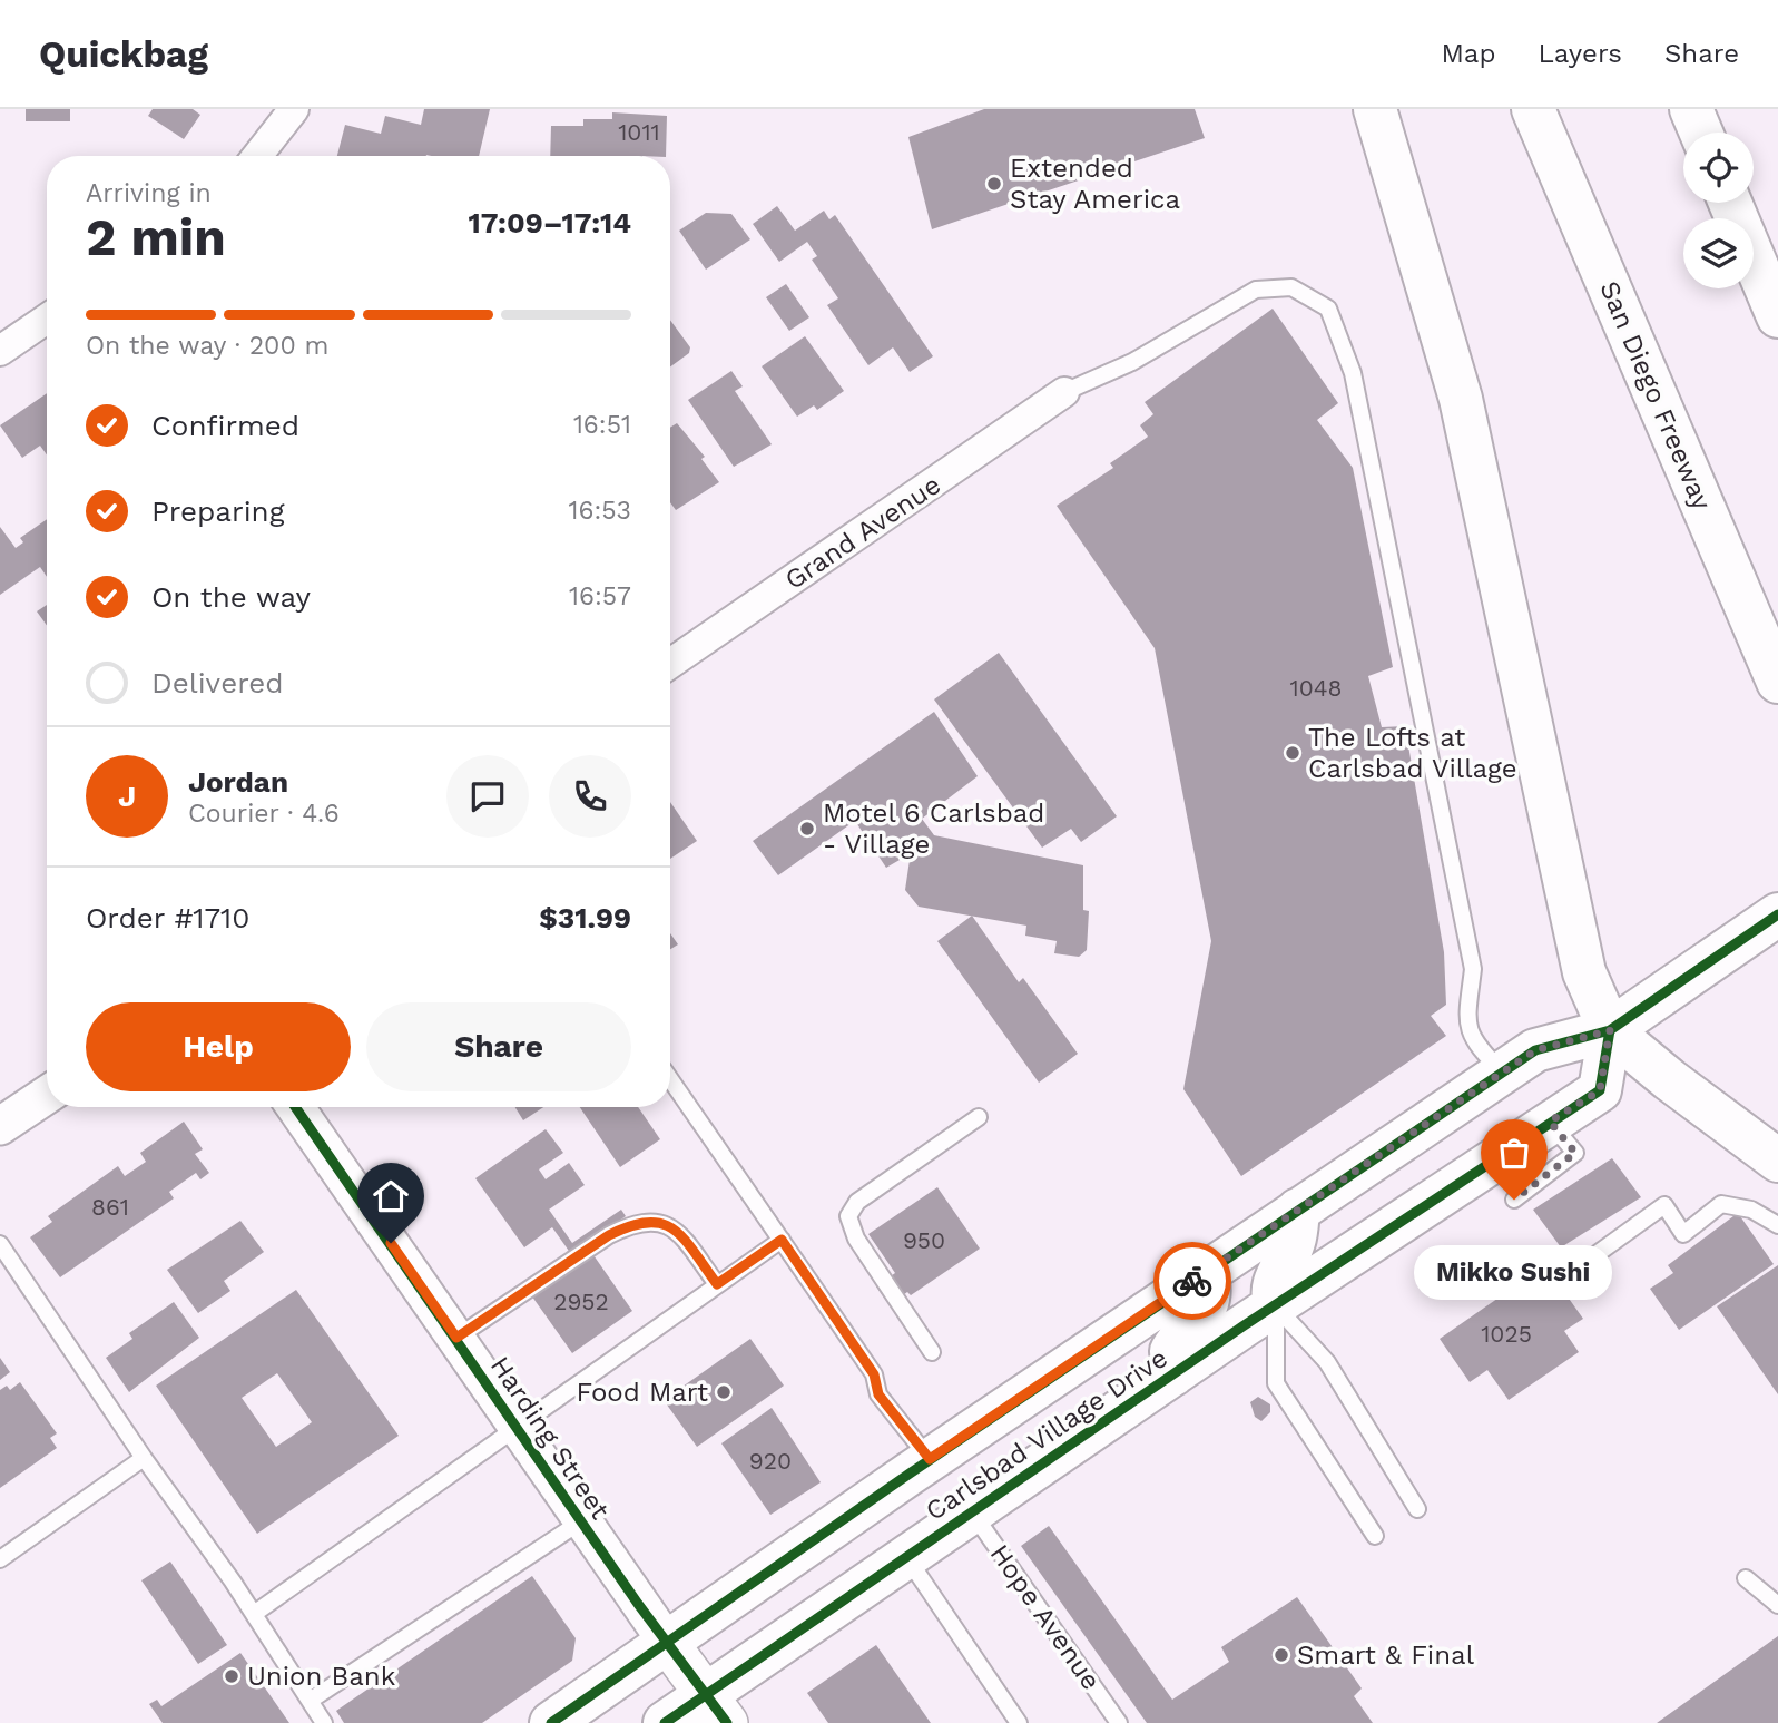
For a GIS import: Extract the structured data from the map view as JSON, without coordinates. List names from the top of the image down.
{
  "streets": {
    "main road": ["San Diego Freeway", "Carlsbad Village Drive", "Harding Street"],
    "street": ["Grand Avenue"],
    "lane": ["Hope Avenue"]
  },
  "crossings": [
    ["Carlsbad Village Drive", "Harding Street"],
    ["Carlsbad Village Drive", "Hope Avenue"]
  ],
  "places": [
    "Extended Stay America",
    "The Lofts at Carlsbad Village",
    "Motel 6 Carlsbad - Village",
    "Mikko Sushi",
    "Food Mart",
    "Smart & Final",
    "Union Bank"
  ],
  "house_numbers": [
    "1011",
    "1048",
    "861",
    "950",
    "2952",
    "1025",
    "920"
  ],
  "page": {
    "header": "Quickbag",
    "nav": ["Map", "Layers", "Share"],
    "heading": ["2 min", "Arriving in", "17:09–17:14"],
    "panel": [
      "Jordan",
      "Courier · 4.6",
      "Order #1710",
      "$31.99"
    ],
    "bar": "On the way · 200 m",
    "list": [
      ["Confirmed", "16:51"],
      ["Preparing", "16:53"],
      ["On the way", "16:57"],
      "Delivered"
    ],
    "round": "J",
    "buttons": ["Help", "Share"],
    "bubble": "Mikko Sushi"
  }
}
